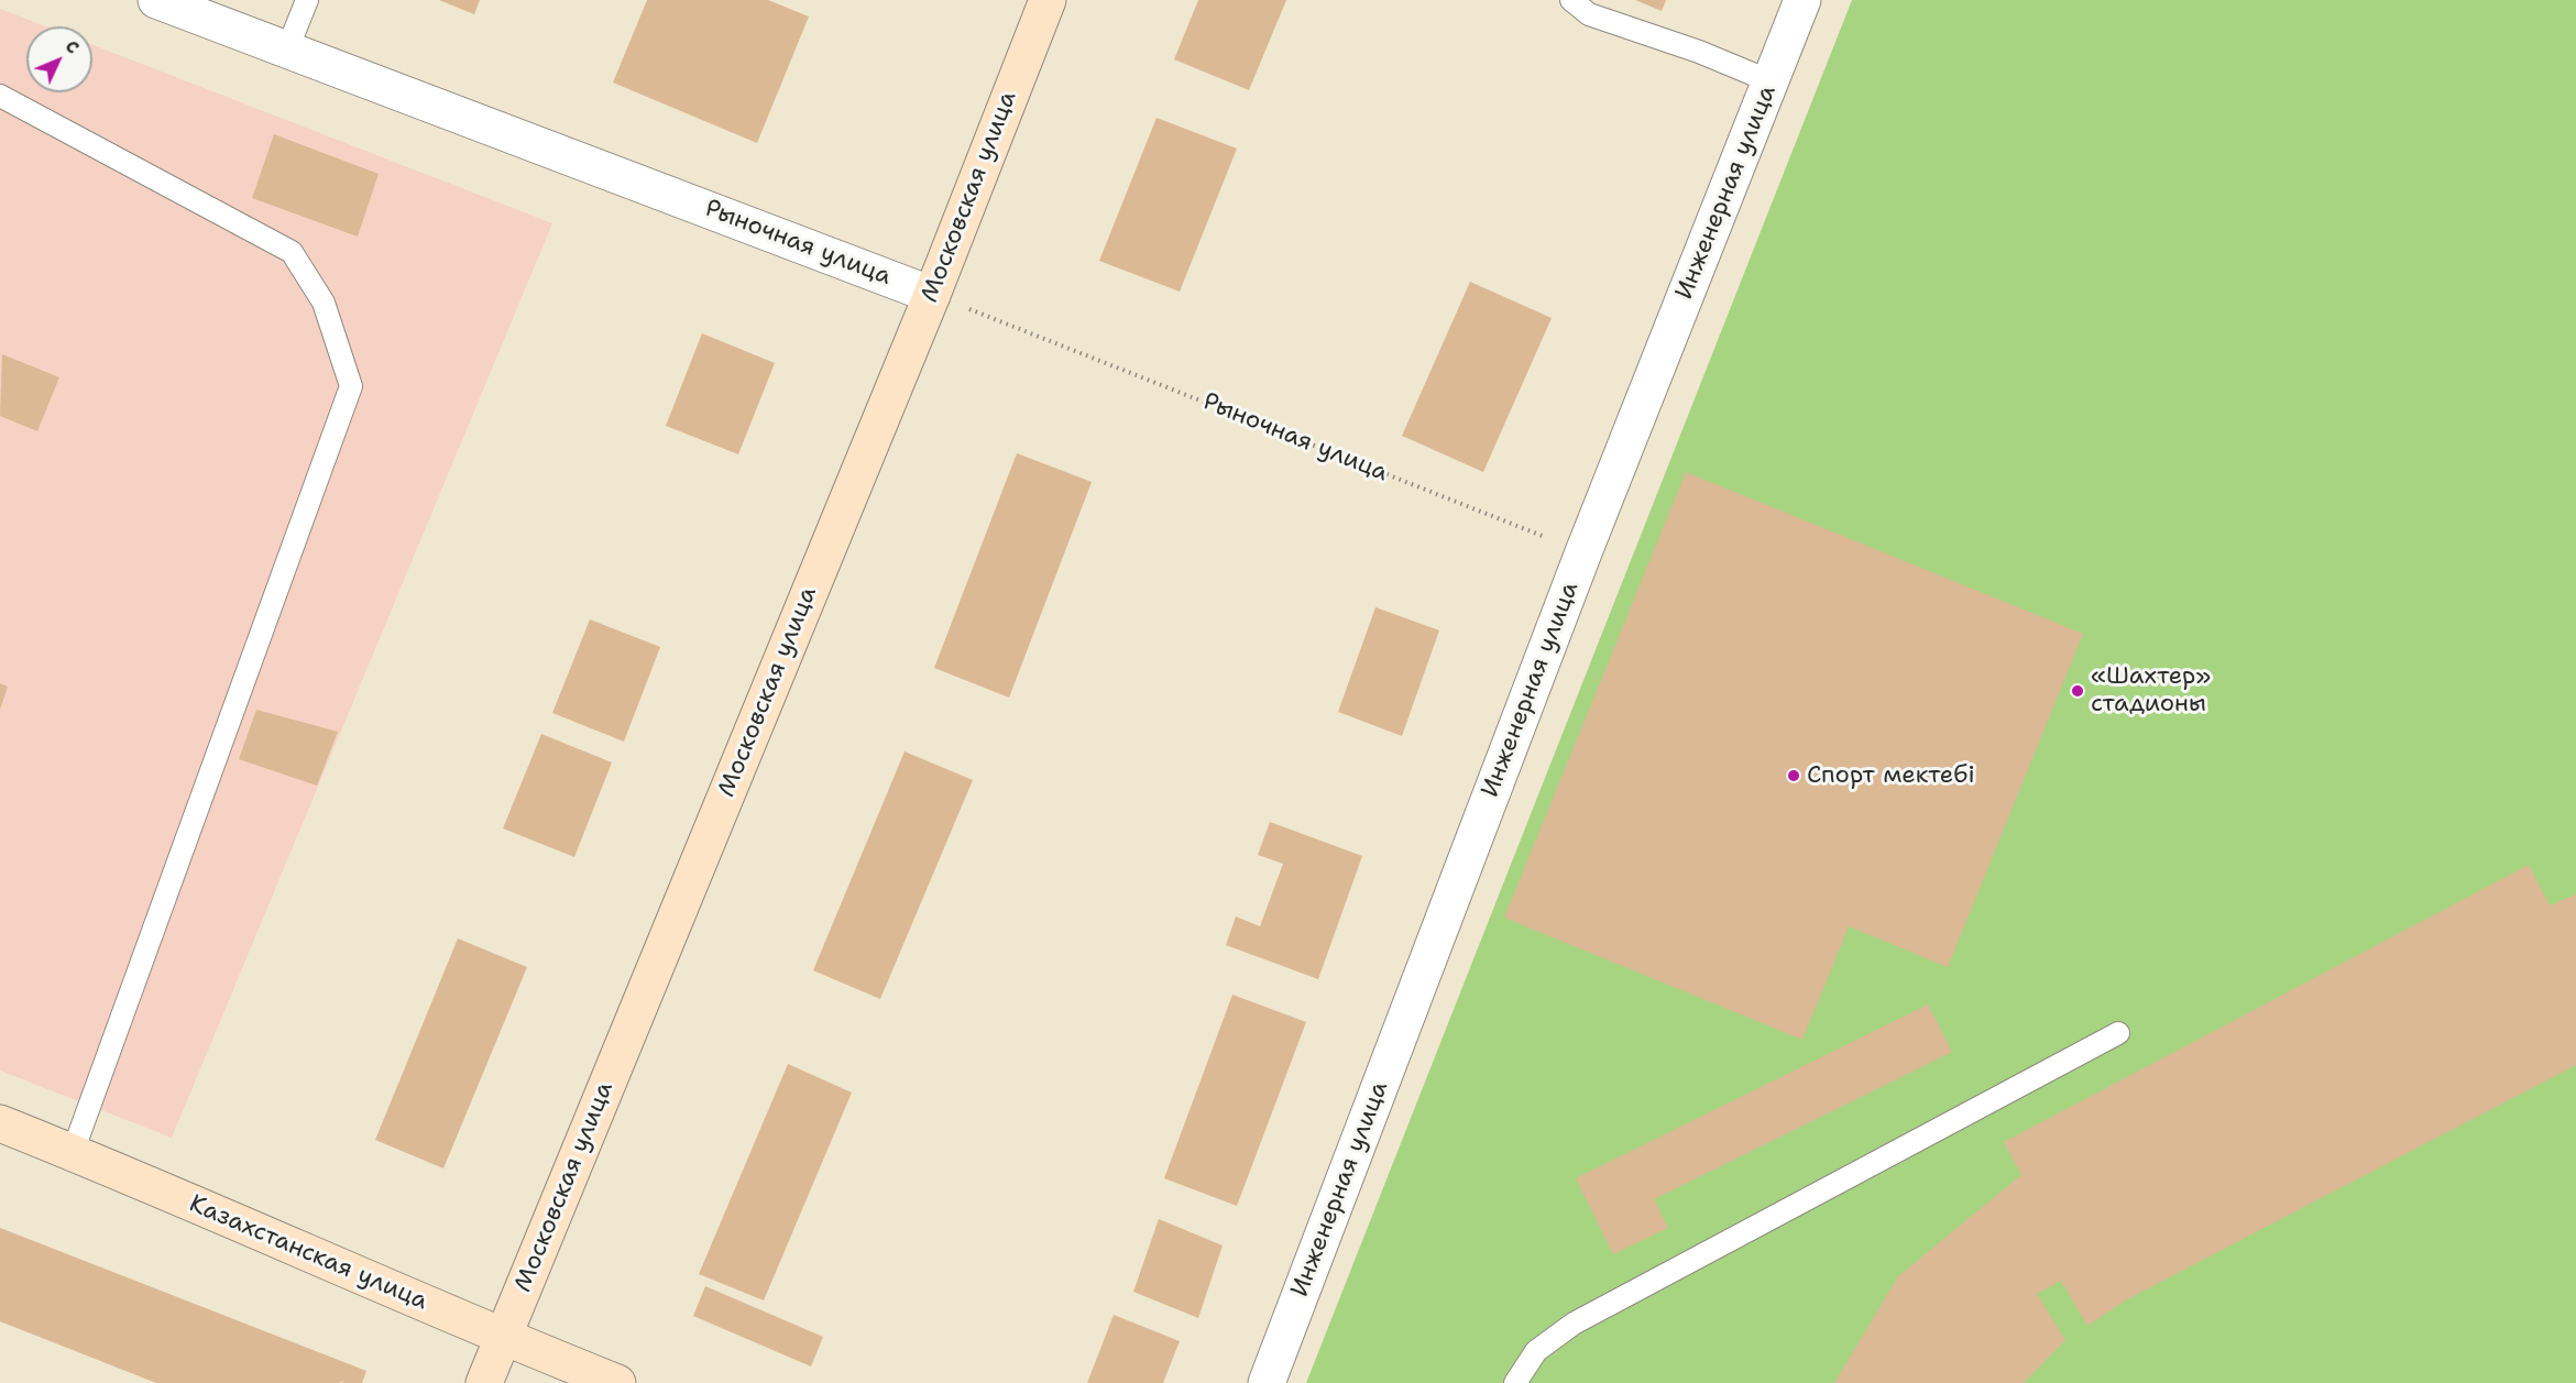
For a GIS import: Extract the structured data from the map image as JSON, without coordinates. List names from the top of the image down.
{
  "streets": {
    "street": [
      "Инженерная улица",
      "Московская улица",
      "Рыночная улица",
      "Казахстанская улица"
    ]
  },
  "crossings": [
    ["Инженерная улица", "Рыночная улица"],
    ["Московская улица", "Рыночная улица"],
    ["Московская улица", "Казахстанская улица"]
  ],
  "places": ["«Шахтер» стадионы", "Спорт мектебі"],
  "north": "top right"
}
